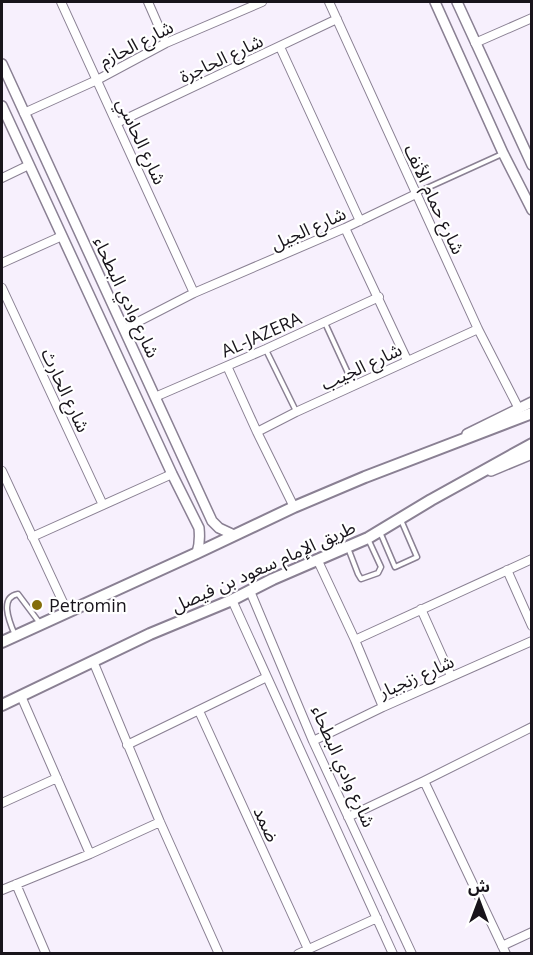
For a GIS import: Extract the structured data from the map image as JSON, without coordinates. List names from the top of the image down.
{
  "streets": {
    "main road": ["طريق الإمام سعود بن فيصل"],
    "street": [
      "شارع الحازم",
      "شارع الحاجرة",
      "شارع الحاسي",
      "شارع حمام الأنف",
      "شارع الجيل",
      "شارع وادي البطحاء",
      "AL-JAZERA",
      "شارع الجيب",
      "شارع الحارث",
      "شارع زنجبار",
      "ضمد"
    ]
  },
  "crossings": [
    ["شارع الحازم", "شارع الحاسي"],
    ["شارع الحازم", "شارع وادي البطحاء"],
    ["شارع الحاجرة", "شارع الحاسي"],
    ["شارع الحاجرة", "شارع حمام الأنف"],
    ["شارع الحاسي", "شارع الجيل"],
    ["شارع حمام الأنف", "شارع الجيل"],
    ["شارع حمام الأنف", "شارع الجيب"],
    ["شارع الجيل", "شارع وادي البطحاء"],
    ["شارع وادي البطحاء", "AL-JAZERA"],
    ["شارع وادي البطحاء", "طريق الإمام سعود بن فيصل"],
    ["شارع وادي البطحاء", "شارع زنجبار"]
  ],
  "places": ["Petromin"],
  "north": "top"
}
